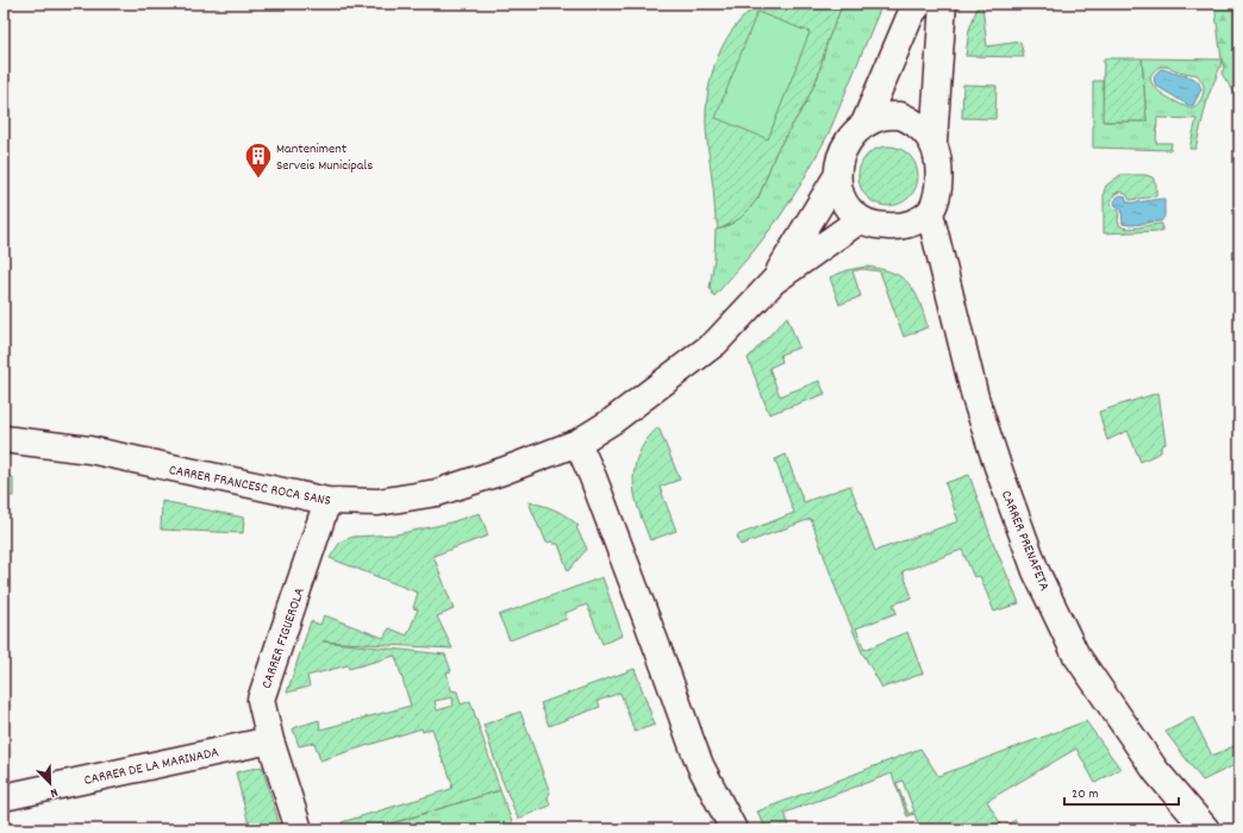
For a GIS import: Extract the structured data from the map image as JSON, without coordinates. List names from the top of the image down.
{
  "streets": {
    "street": [
      "CARRER FRANCESC ROCA SANS",
      "CARRER PRENAFETA",
      "CARRER FIGUEROLA",
      "CARRER DE LA MARINADA"
    ]
  },
  "crossings": [
    ["CARRER FRANCESC ROCA SANS", "CARRER PRENAFETA"],
    ["CARRER FRANCESC ROCA SANS", "CARRER FIGUEROLA"],
    ["CARRER FIGUEROLA", "CARRER DE LA MARINADA"]
  ],
  "places": {
    "building": ["Manteniment Serveis Municipals"]
  },
  "scale_bar": "20 m",
  "north": "bottom right"
}
